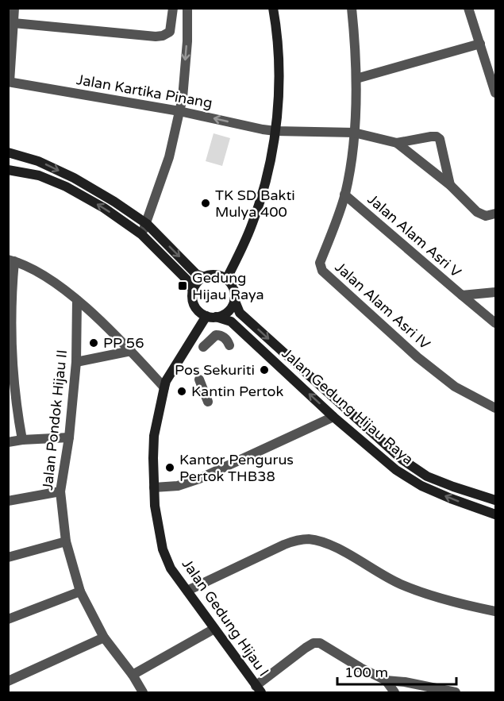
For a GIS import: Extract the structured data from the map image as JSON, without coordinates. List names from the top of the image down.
{
  "streets": {
    "main road": ["Jalan Gedung Hijau Raya", "Jalan Gedung Hijau I"],
    "street": [
      "Jalan Kartika Pinang",
      "Jalan Alam Asri V",
      "Jalan Alam Asri IV",
      "Jalan Pondok Hijau II"
    ]
  },
  "crossings": [
    ["Jalan Kartika Pinang", "Jalan Alam Asri IV"],
    ["Jalan Alam Asri V", "Jalan Alam Asri IV"],
    ["Jalan Gedung Hijau Raya", "Jalan Gedung Hijau I"]
  ],
  "places": {
    "other": [
      "TK SD Bakti Mulya 400",
      "PP 56",
      "Pos Sekuriti",
      "Kantin Pertok",
      "Kantor Pengurus Pertok THB38"
    ],
    "transit": ["Gedung Hijau Raya"]
  },
  "scale_bar": "100 m"
}
